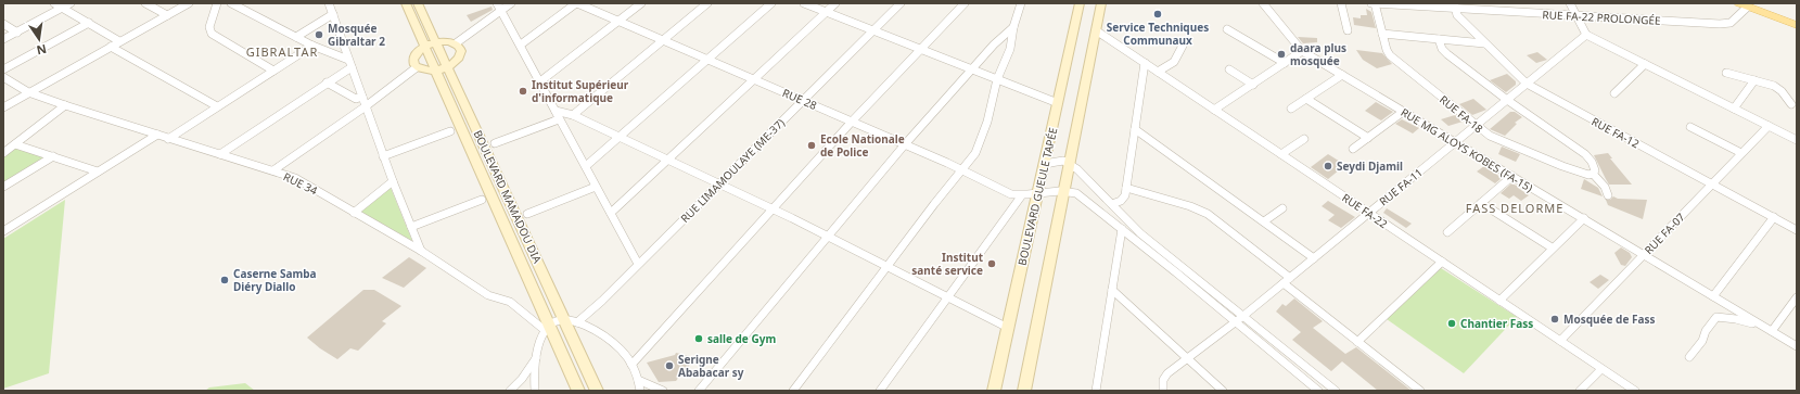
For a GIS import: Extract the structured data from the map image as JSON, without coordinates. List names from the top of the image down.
{
  "streets": {
    "street": [
      "RUE FA-22 PROLONGÉE",
      "RUE 28",
      "RUE FA-18",
      "RUE FA-12",
      "RUE MG ALOYS KOBES (FA-15)",
      "RUE LIMAMOULAYE (ME-37)",
      "RUE 34",
      "RUE FA-11",
      "BOULEVARD MAMADOU DIA",
      "BOULEVARD GUEULE TAPÉE",
      "RUE FA-22",
      "RUE FA-07"
    ]
  },
  "crossings": [
    ["RUE FA-22 PROLONGÉE", "RUE FA-18"],
    ["RUE FA-22 PROLONGÉE", "RUE FA-12"],
    ["RUE 28", "RUE LIMAMOULAYE (ME-37)"],
    ["RUE FA-18", "RUE FA-11"],
    ["RUE FA-12", "RUE FA-11"],
    ["RUE FA-12", "RUE FA-07"],
    ["RUE MG ALOYS KOBES (FA-15)", "RUE FA-11"],
    ["RUE MG ALOYS KOBES (FA-15)", "RUE FA-07"],
    ["RUE 34", "BOULEVARD MAMADOU DIA"],
    ["RUE FA-11", "RUE FA-22"],
    ["BOULEVARD GUEULE TAPÉE", "RUE FA-22"],
    ["RUE FA-22", "RUE FA-07"]
  ],
  "districts": ["GIBRALTAR", "FASS DELORME"],
  "places": [
    "Service Techniques Communaux",
    "Mosquée Gibraltar 2",
    "daara plus mosquée",
    "Institut Supérieur d'informatique",
    "Ecole Nationale de Police",
    "Seydi Djamil",
    "Institut santé service",
    "Caserne Samba Diéry Diallo",
    "Mosquée de Fass",
    "Chantier Fass",
    "salle de Gym",
    "Serigne Ababacar sy"
  ],
  "north": "bottom"
}
